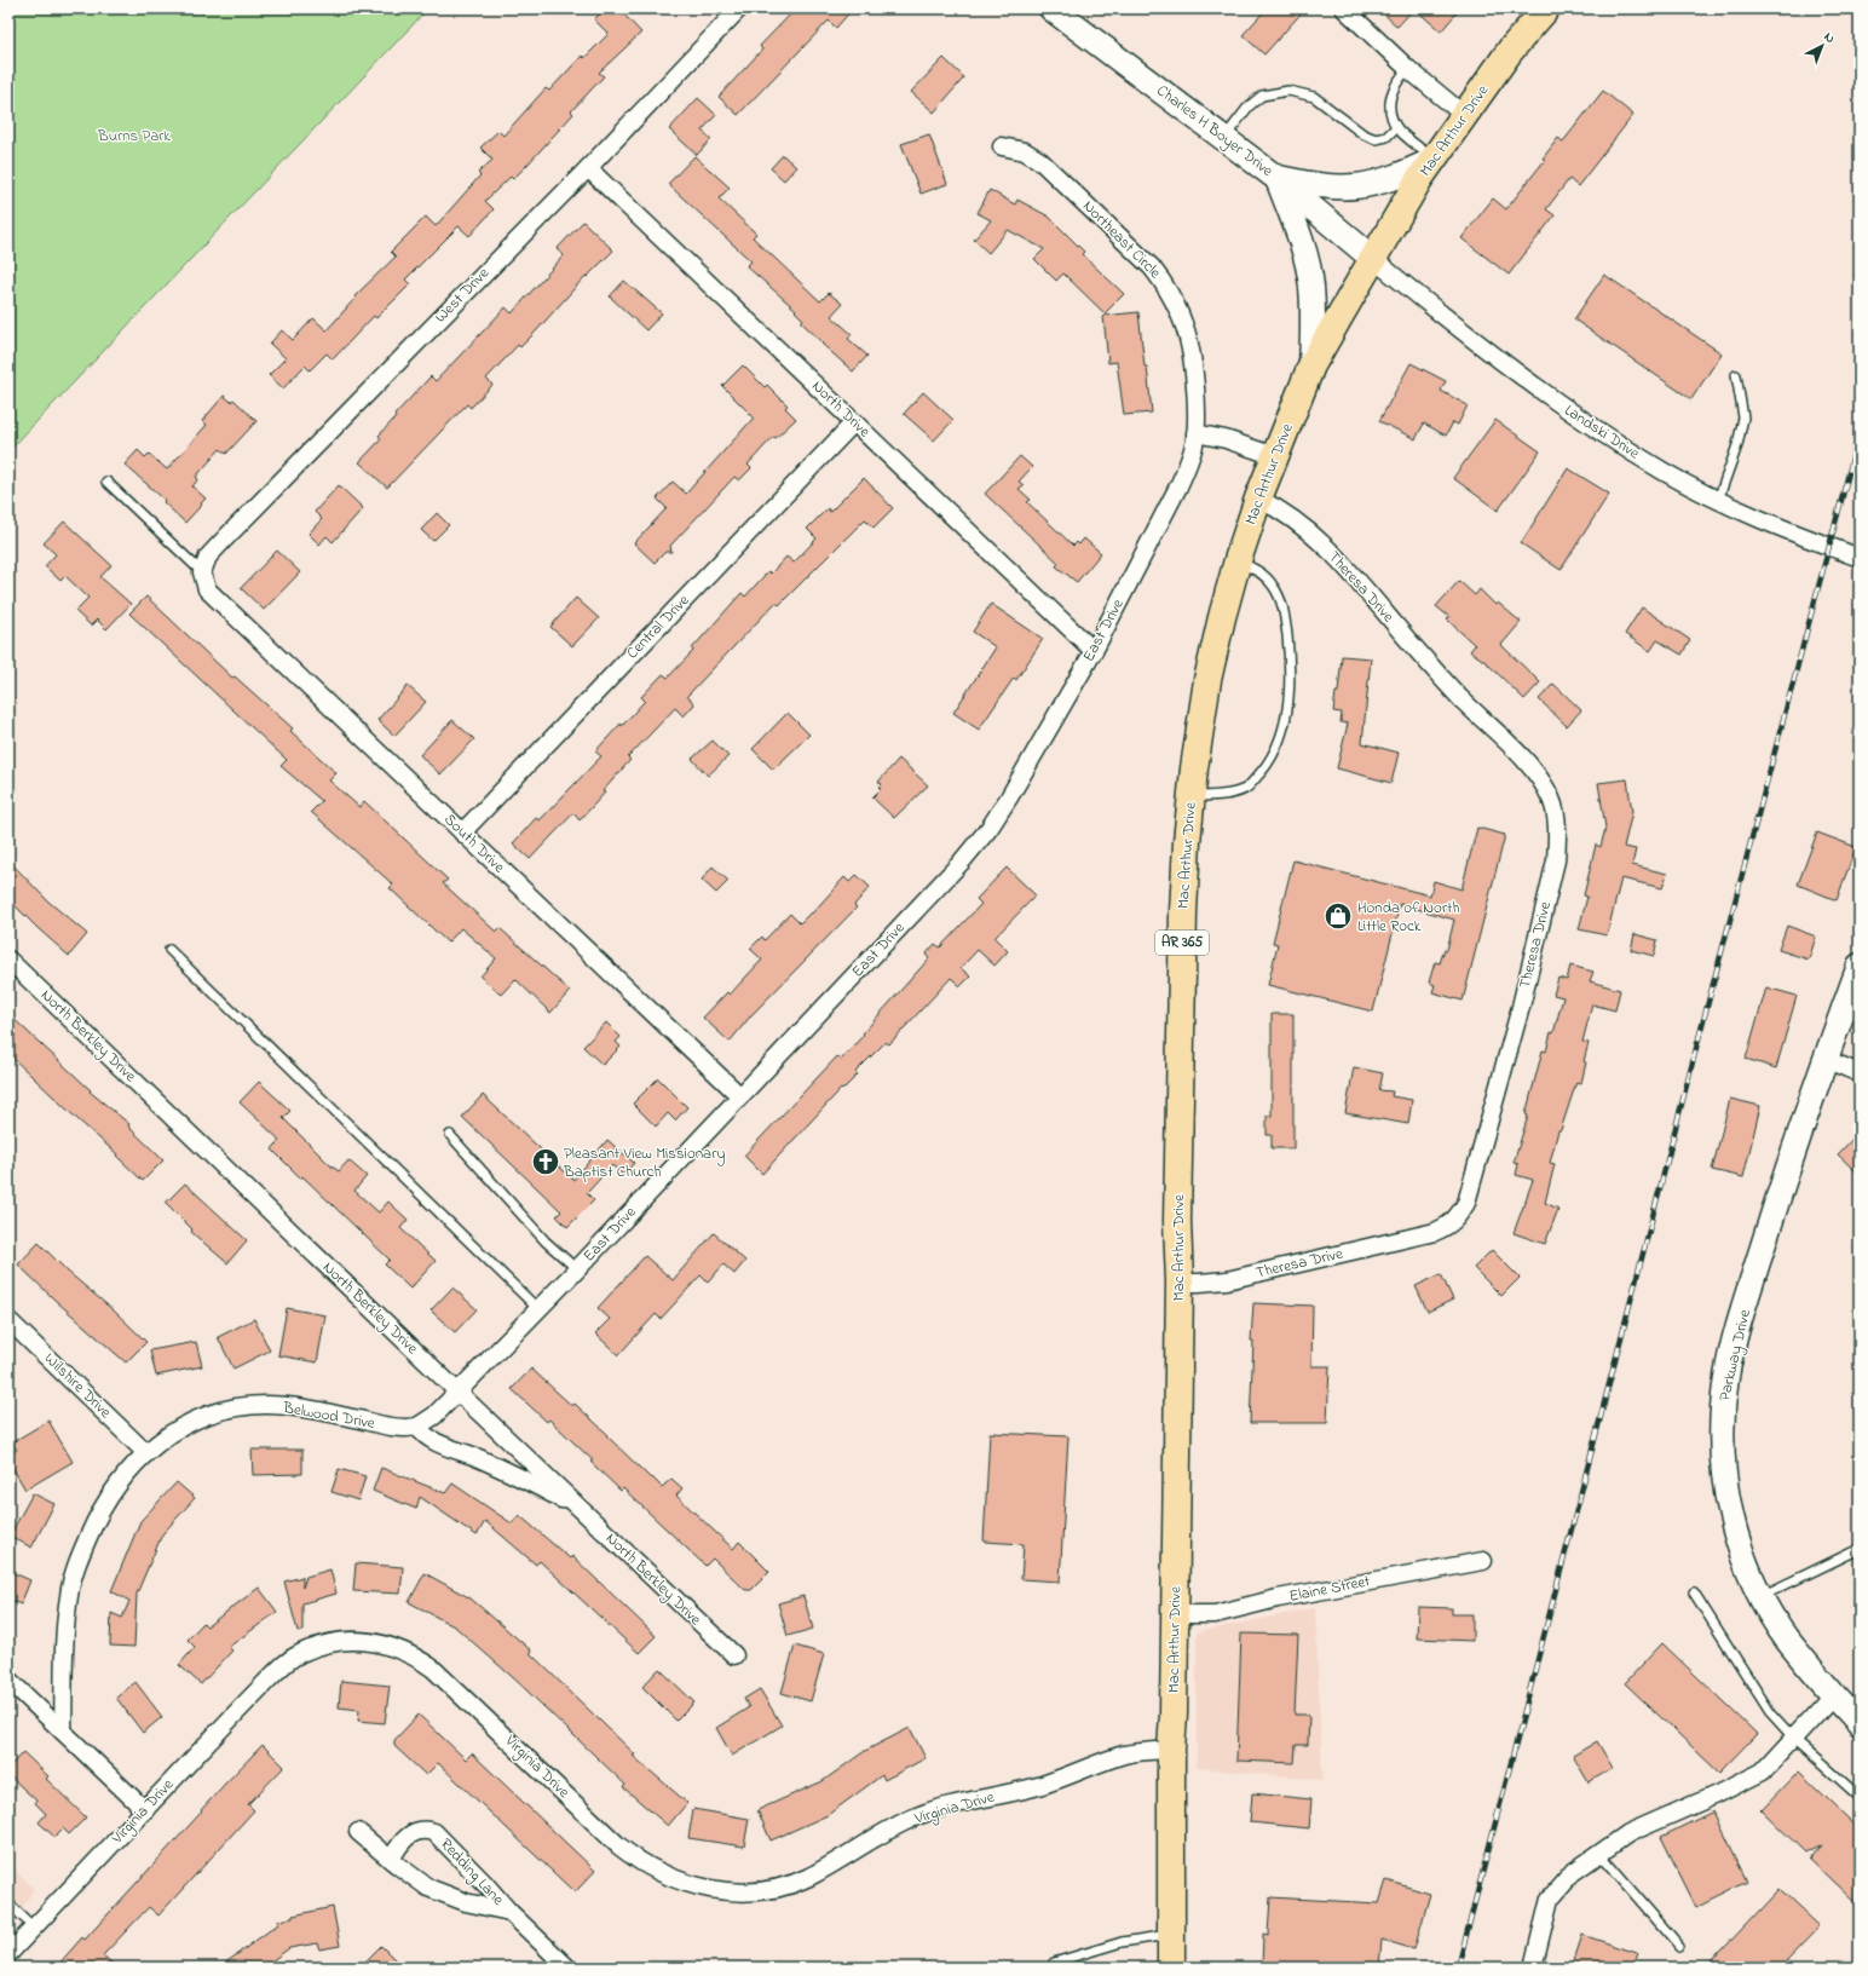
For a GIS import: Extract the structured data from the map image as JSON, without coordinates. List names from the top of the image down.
{
  "streets": {
    "main road": ["Mac Arthur Drive", "AR 365"],
    "street": [
      "Charles H Boyer Drive",
      "Northeast Circle",
      "West Drive",
      "North Drive",
      "Landski Drive",
      "Theresa Drive",
      "Central Drive",
      "East Drive",
      "South Drive",
      "North Berkley Drive",
      "Parkway Drive",
      "Wilshire Drive",
      "Belwood Drive",
      "Elaine Street",
      "Virginia Drive",
      "Redding Lane"
    ]
  },
  "crossings": [
    ["Charles H Boyer Drive", "Mac Arthur Drive"],
    ["Charles H Boyer Drive", "Landski Drive"],
    ["Mac Arthur Drive", "Landski Drive"],
    ["Mac Arthur Drive", "Theresa Drive"],
    ["Mac Arthur Drive", "Elaine Street"],
    ["Mac Arthur Drive", "Virginia Drive"],
    ["Northeast Circle", "East Drive"],
    ["West Drive", "North Drive"],
    ["West Drive", "South Drive"],
    ["North Drive", "Central Drive"],
    ["North Drive", "East Drive"],
    ["Central Drive", "South Drive"],
    ["East Drive", "South Drive"],
    ["East Drive", "North Berkley Drive"],
    ["Wilshire Drive", "Belwood Drive"]
  ],
  "parks": ["Burns Park"],
  "places": {
    "shop": ["Honda of North Little Rock"],
    "church": ["Pleasant View Missionary Baptist Church"]
  },
  "north": "top right"
}
